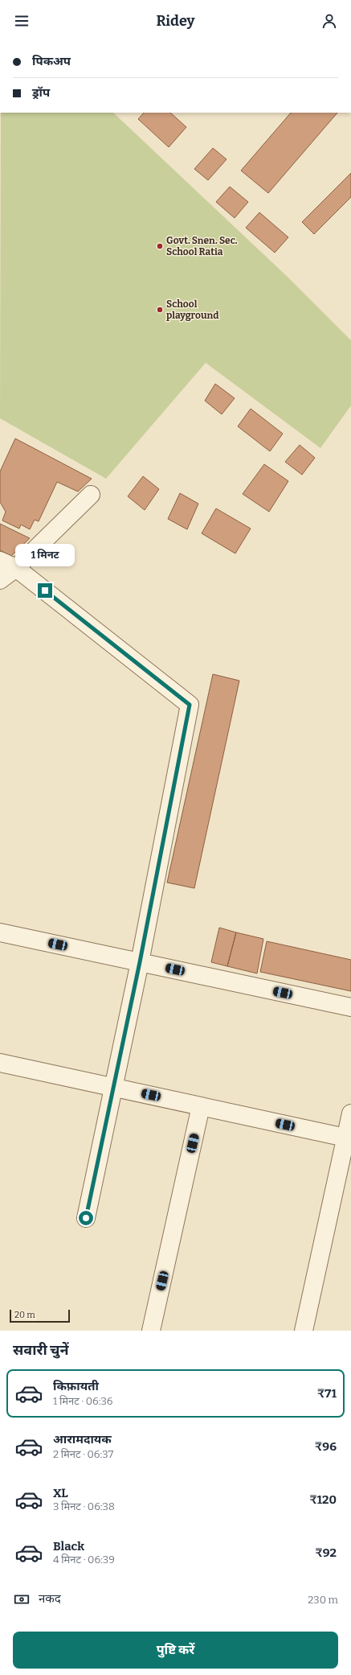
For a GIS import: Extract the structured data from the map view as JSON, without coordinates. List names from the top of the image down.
{
  "places": ["Govt. Snen. Sec. School Ratia", "School playground"],
  "scale_bar": "20 m",
  "page": {
    "header": "Ridey",
    "banner": ["पिकअप", "ड्रॉप"],
    "bubble": "1 मिनट",
    "scale": "20 m",
    "heading": "सवारी चुनें",
    "list": [
      {
        "name": "किफ़ायती",
        "note": "1 मिनट · 06:36",
        "value": "₹71"
      },
      {
        "name": "आरामदायक",
        "note": "2 मिनट · 06:37",
        "value": "₹96"
      },
      {
        "name": "XL",
        "note": "3 मिनट · 06:38",
        "value": "₹120"
      },
      {
        "name": "Black",
        "note": "4 मिनट · 06:39",
        "value": "₹92"
      }
    ],
    "pay": ["नकद", "230 m"],
    "buttons": "पुष्टि करें"
  }
}
